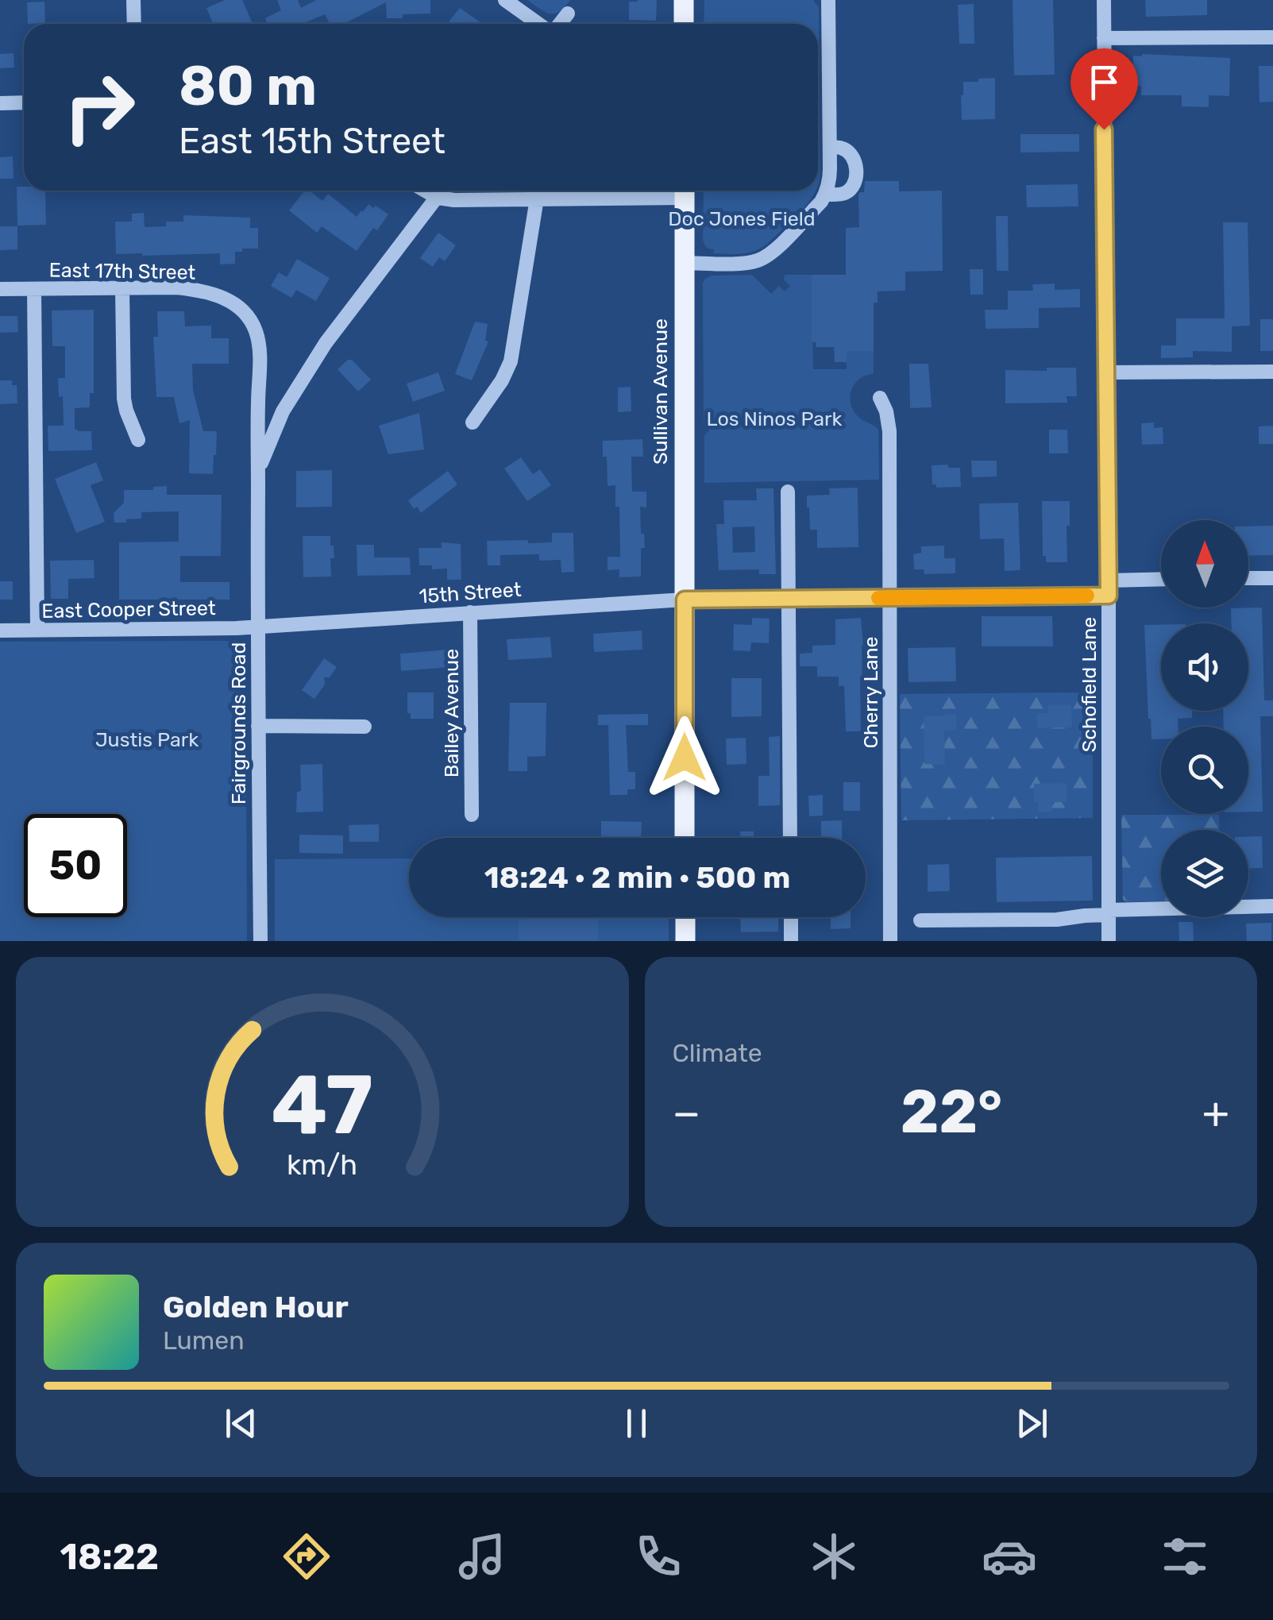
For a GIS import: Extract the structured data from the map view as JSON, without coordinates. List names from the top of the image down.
{
  "streets": {
    "main road": ["Sullivan Avenue"],
    "street": [
      "East 17th Street",
      "15th Street",
      "East Cooper Street",
      "Schofield Lane",
      "Cherry Lane",
      "Bailey Avenue",
      "Fairgrounds Road"
    ]
  },
  "crossings": [
    ["East 17th Street", "Fairgrounds Road"],
    ["Sullivan Avenue", "15th Street"],
    ["15th Street", "East Cooper Street"],
    ["15th Street", "Schofield Lane"],
    ["15th Street", "Cherry Lane"],
    ["15th Street", "Bailey Avenue"],
    ["15th Street", "Fairgrounds Road"],
    ["East Cooper Street", "Fairgrounds Road"]
  ],
  "parks": ["Doc Jones Field", "Los Ninos Park", "Justis Park"],
  "north": "top",
  "page": {
    "turn": ["80 m", "East 15th Street"],
    "limit": "50",
    "trip": "18:24 · 2 min · 500 m",
    "tile": "Climate",
    "heat": ["−", "22°", "+"],
    "song": ["Golden Hour", "Lumen"],
    "tabs": "18:22",
    "gauge": ["47", "km/h"]
  }
}
